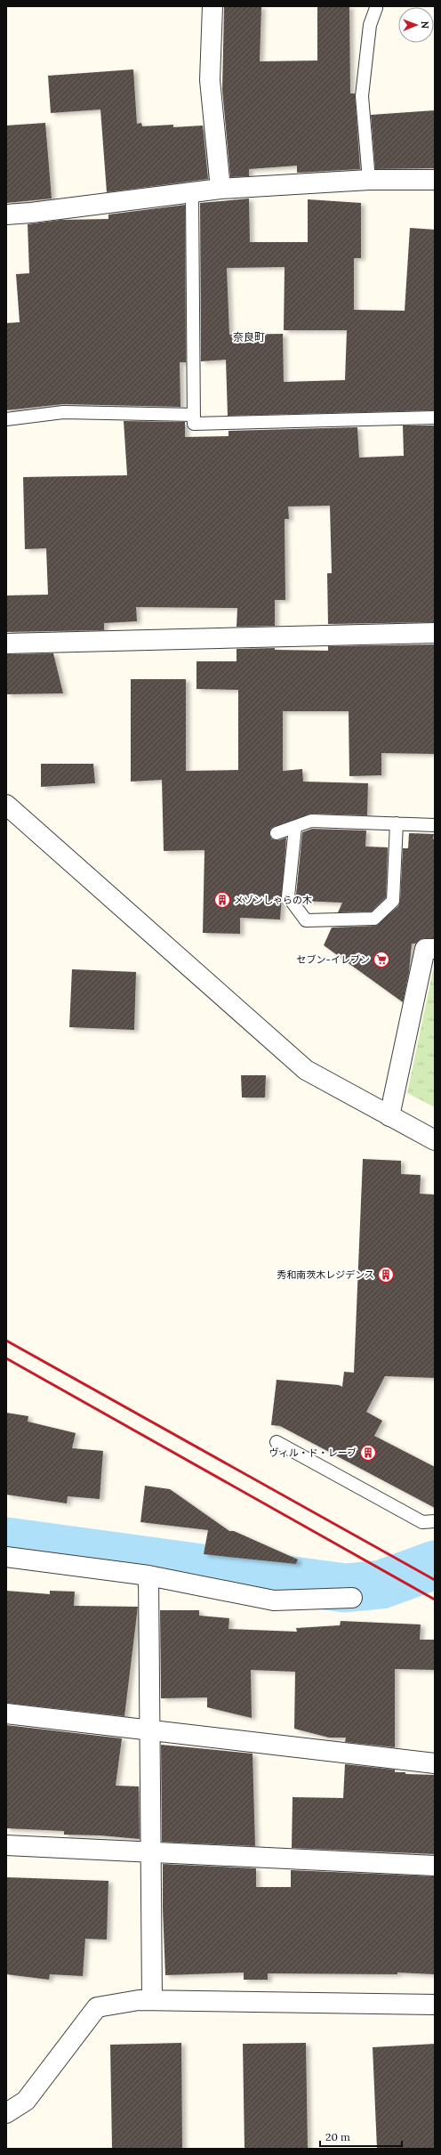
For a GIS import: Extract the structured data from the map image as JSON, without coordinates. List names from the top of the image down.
{
  "districts": ["奈良町"],
  "places": {
    "building": ["メゾンしゃらの木", "秀和南茨木レジデンス", "ヴィル・ド・レーブ"],
    "supermarket": ["セブン-イレブン"]
  },
  "scale_bar": "20 m",
  "north": "right"
}
